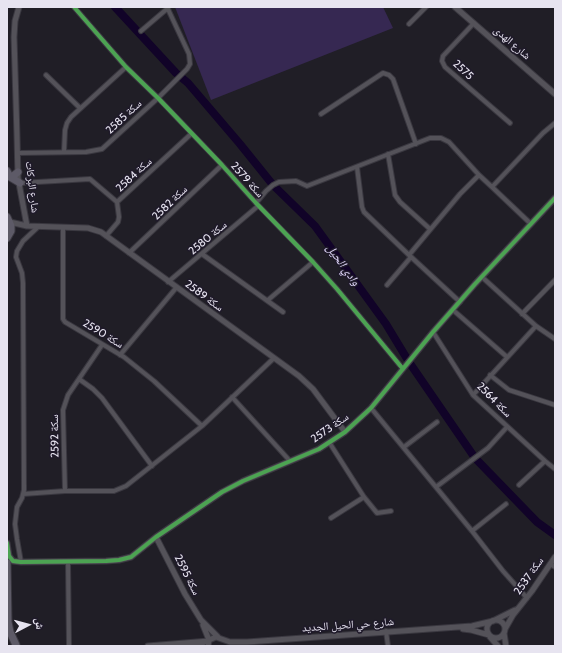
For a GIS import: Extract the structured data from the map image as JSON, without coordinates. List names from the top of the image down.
{
  "streets": {
    "street": [
      "شارع الهدى",
      "2575",
      "سكة 2585",
      "سكة 2584",
      "سكة 2579",
      "شارع البركات",
      "سكة 2582",
      "سكة 2580",
      "سكة 2589",
      "سكة 2590",
      "سكة 2564",
      "سكة 2573",
      "سكة 2592",
      "سكة 2595",
      "سكة 2537",
      "شارع حي الحيل الجديد"
    ]
  },
  "crossings": [
    ["شارع الهدى", "2575"],
    ["سكة 2585", "سكة 2579"],
    ["سكة 2585", "شارع البركات"],
    ["سكة 2584", "سكة 2579"],
    ["سكة 2584", "سكة 2589"],
    ["سكة 2579", "سكة 2582"],
    ["سكة 2579", "سكة 2580"],
    ["سكة 2579", "سكة 2573"],
    ["شارع البركات", "سكة 2589"],
    ["سكة 2582", "سكة 2589"],
    ["سكة 2580", "سكة 2589"],
    ["سكة 2580", "سكة 2573"],
    ["سكة 2589", "سكة 2590"],
    ["سكة 2589", "سكة 2573"],
    ["سكة 2590", "سكة 2592"],
    ["سكة 2564", "سكة 2573"],
    ["سكة 2573", "سكة 2595"],
    ["سكة 2595", "شارع حي الحيل الجديد"]
  ],
  "water": ["وادي الحيل"],
  "north": "right"
}
